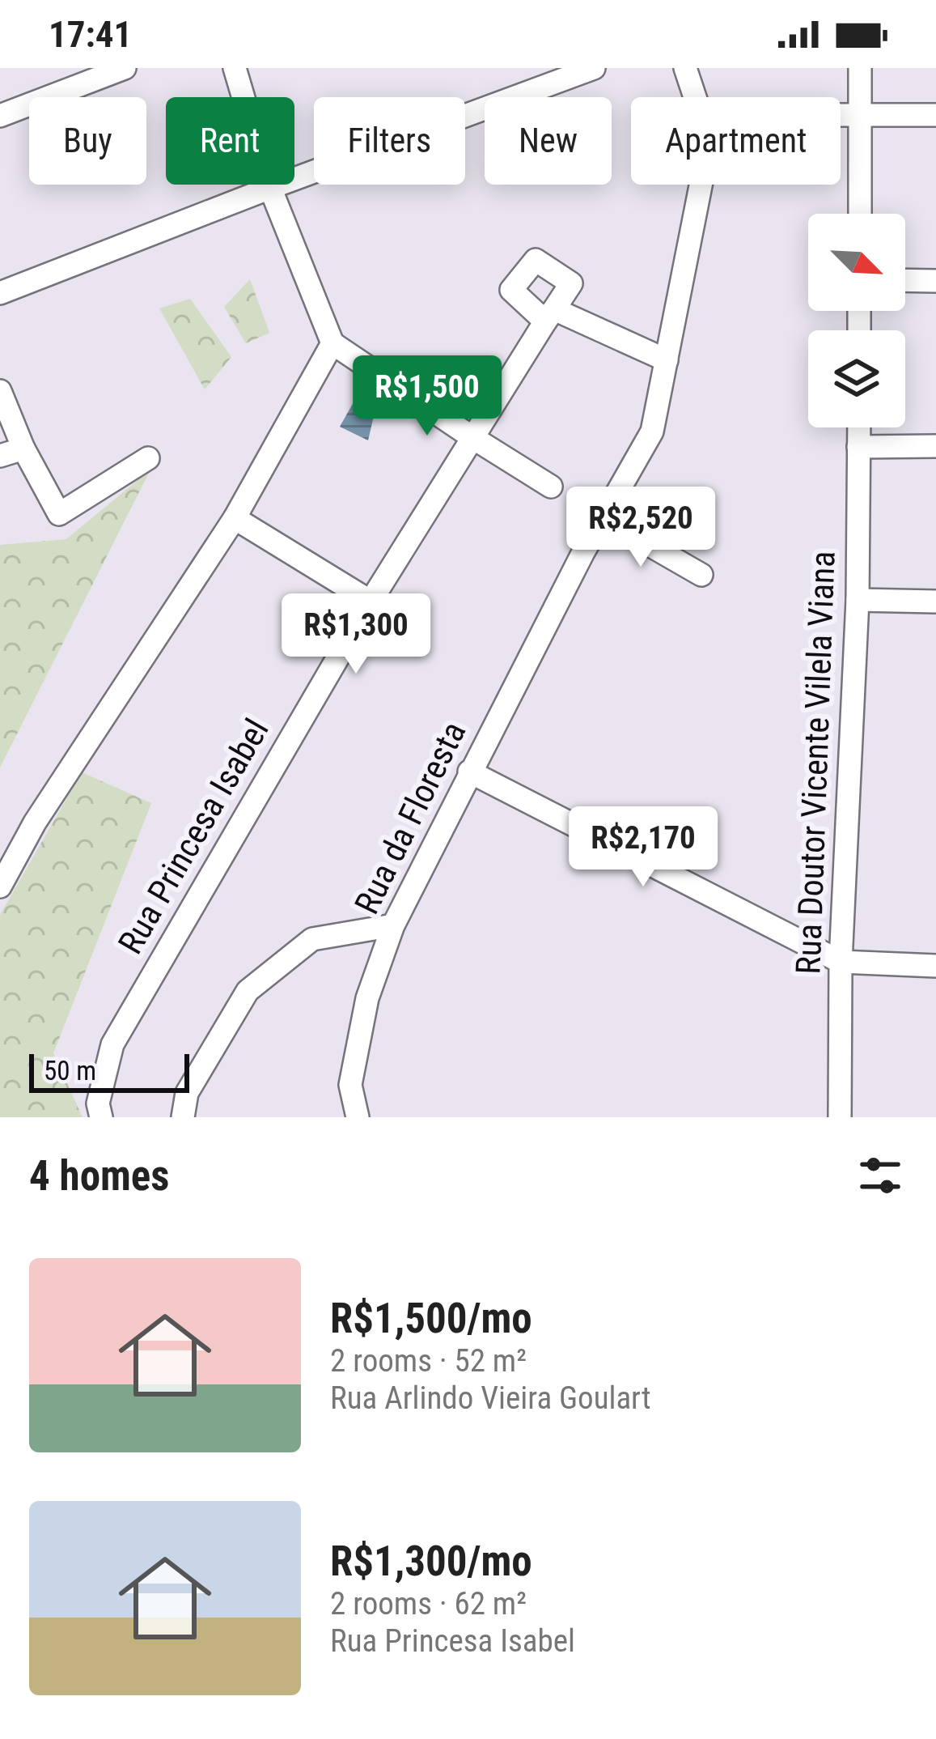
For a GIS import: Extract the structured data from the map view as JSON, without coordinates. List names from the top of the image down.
{
  "streets": {
    "street": ["Rua Doutor Vicente Vilela Viana", "Rua da Floresta", "Rua Princesa Isabel"]
  },
  "crossings": [
    ["Rua da Floresta", "Rua Princesa Isabel"]
  ],
  "scale_bar": "50 m",
  "north": "bottom right",
  "page": {
    "status": "17:41",
    "chip": [
      "Buy",
      "Rent",
      "Filters",
      "New",
      "Apartment"
    ],
    "price": [
      "R$1,500",
      "R$2,520",
      "R$1,300",
      "R$2,170"
    ],
    "scale": "50 m",
    "heading": "4 homes",
    "list": [
      {
        "name": "R$1,500/mo",
        "note": "2 rooms · 52 m² · Rua Arlindo Vieira Goulart"
      },
      {
        "name": "R$1,300/mo",
        "note": "2 rooms · 62 m² · Rua Princesa Isabel"
      }
    ]
  }
}
